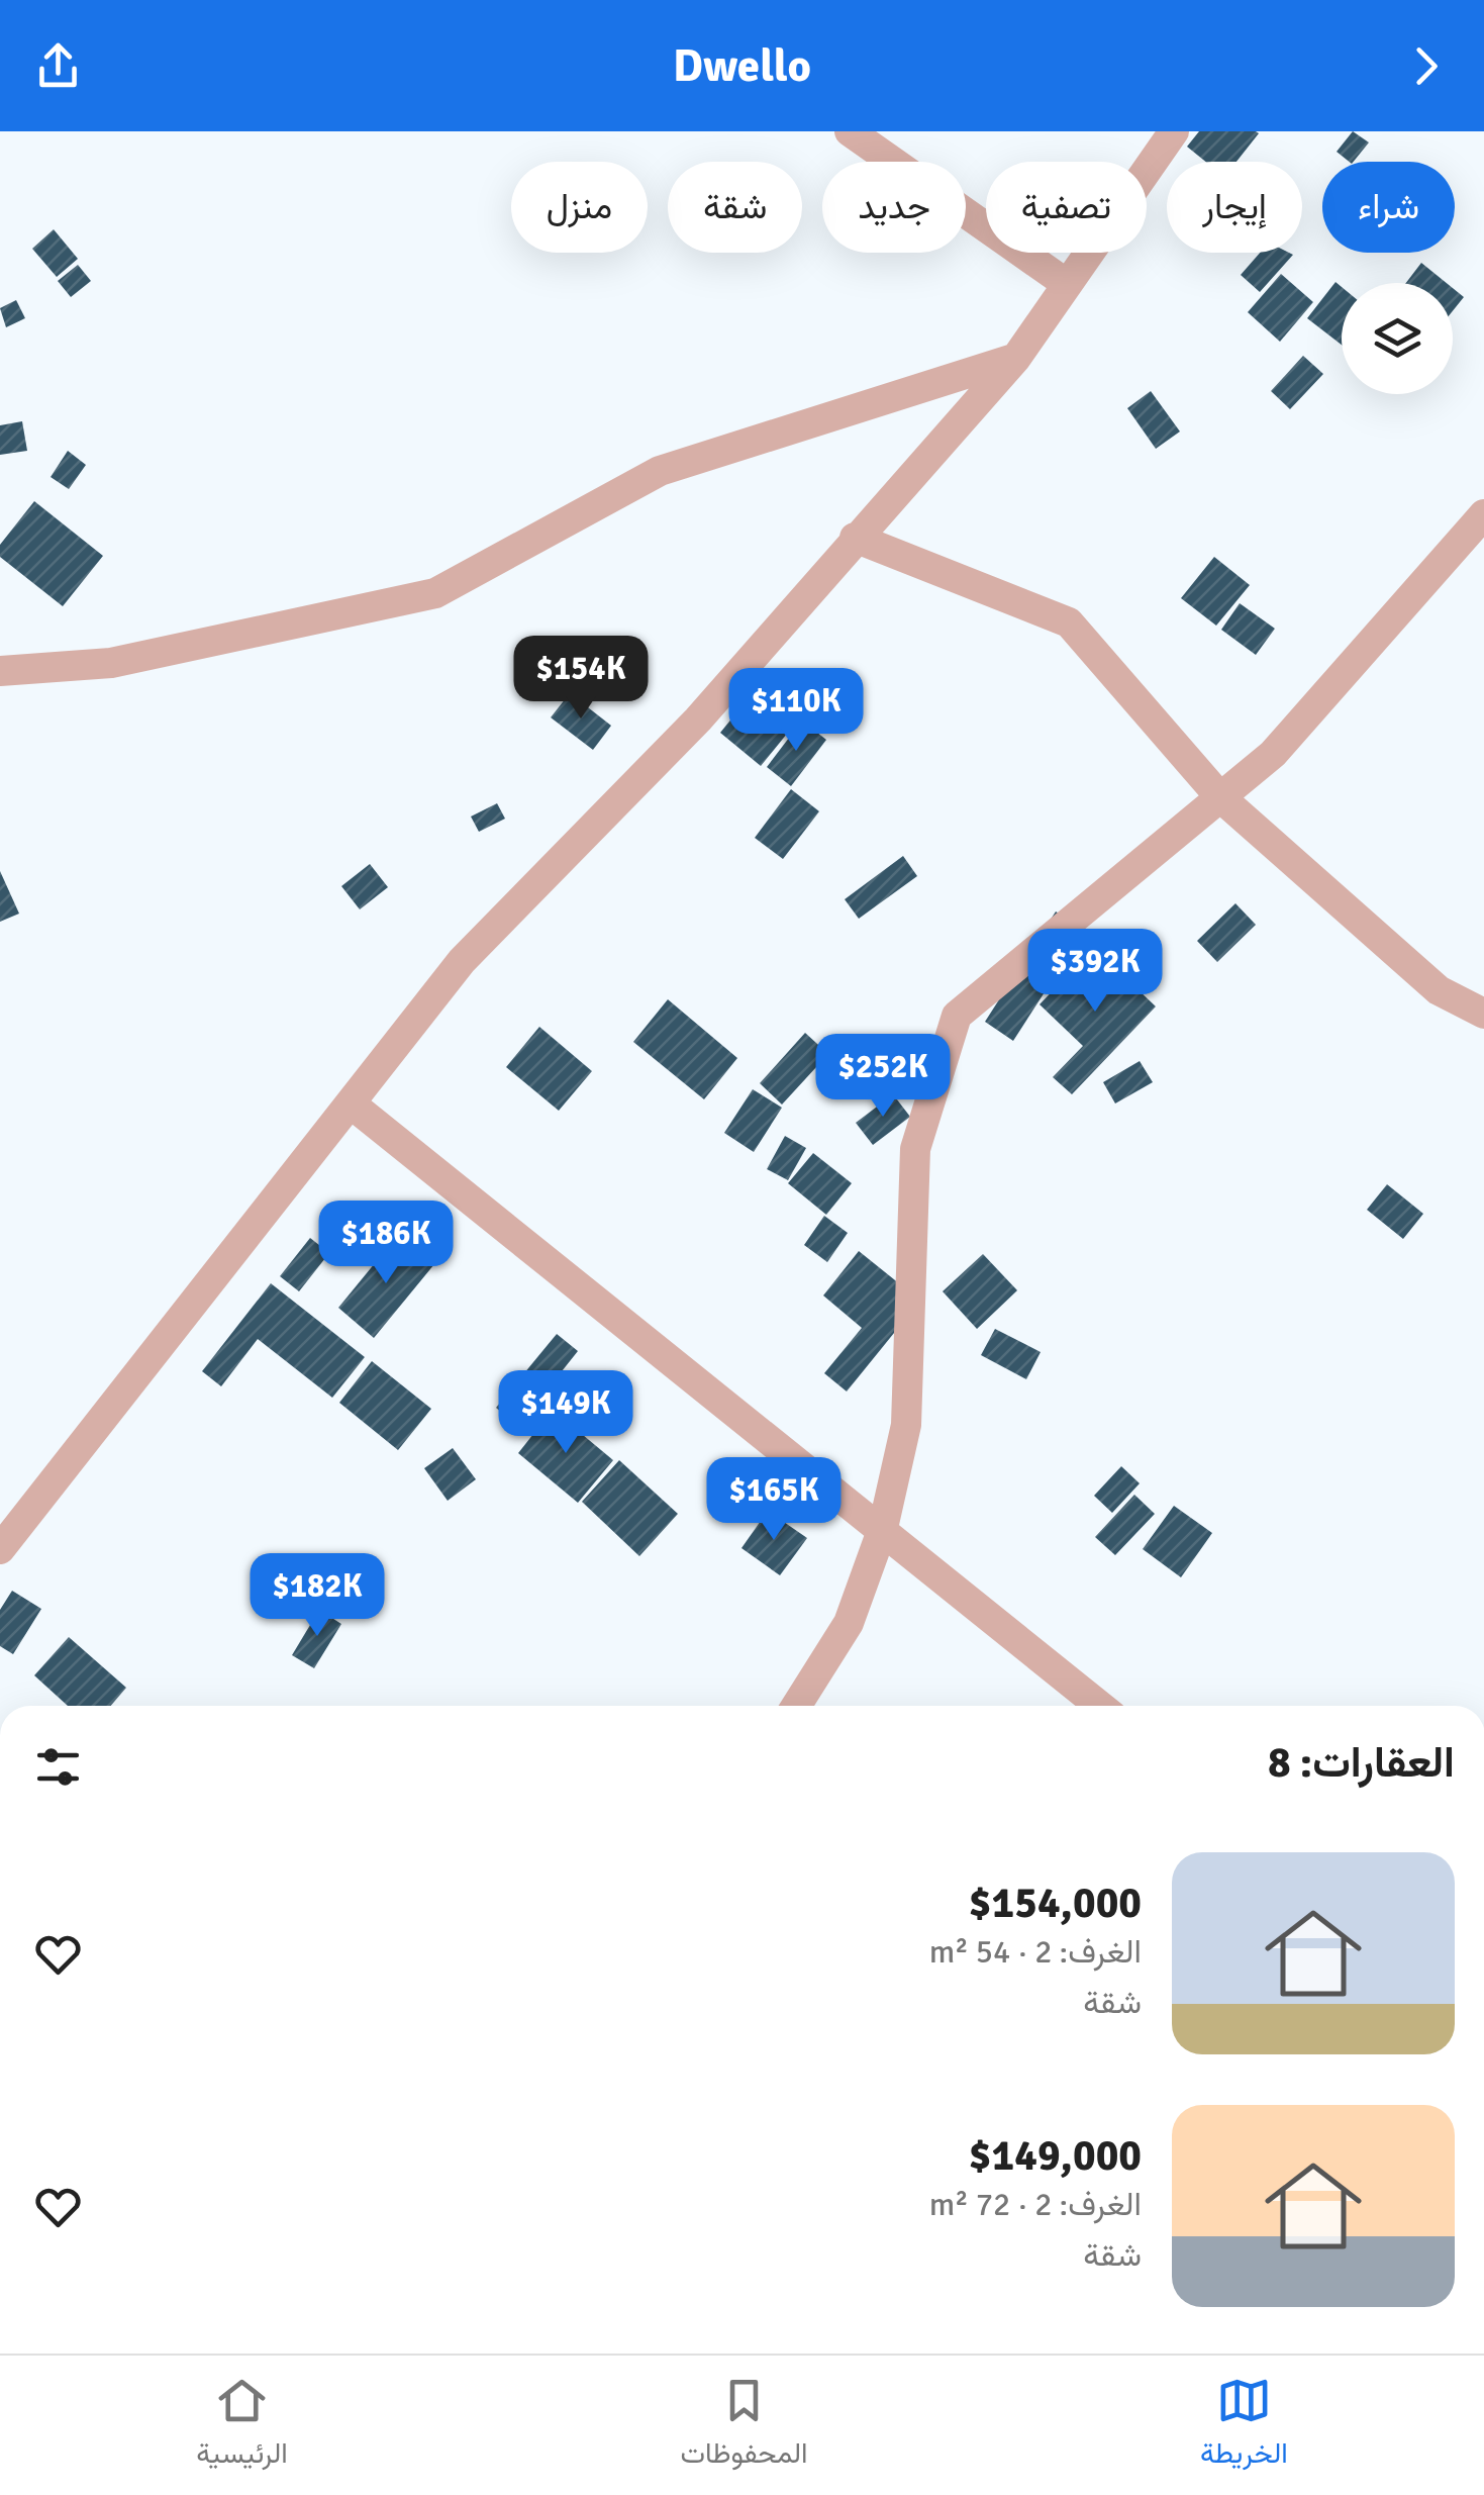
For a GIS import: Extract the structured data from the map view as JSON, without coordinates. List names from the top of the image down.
{
  "page": {
    "header": "Dwello",
    "chip": [
      "شراء",
      "إيجار",
      "تصفية",
      "جديد",
      "شقة",
      "منزل"
    ],
    "price": [
      "$154K",
      "$110K",
      "$392K",
      "$252K",
      "$186K",
      "$149K",
      "$165K",
      "$182K"
    ],
    "heading": "العقارات: 8",
    "list": [
      {
        "name": "$154,000",
        "note": "الغرف: 2 · 54 m² · شقة"
      },
      {
        "name": "$149,000",
        "note": "الغرف: 2 · 72 m² · شقة"
      }
    ],
    "tabs": ["الخريطة", "المحفوظات", "الرئيسية"]
  }
}
